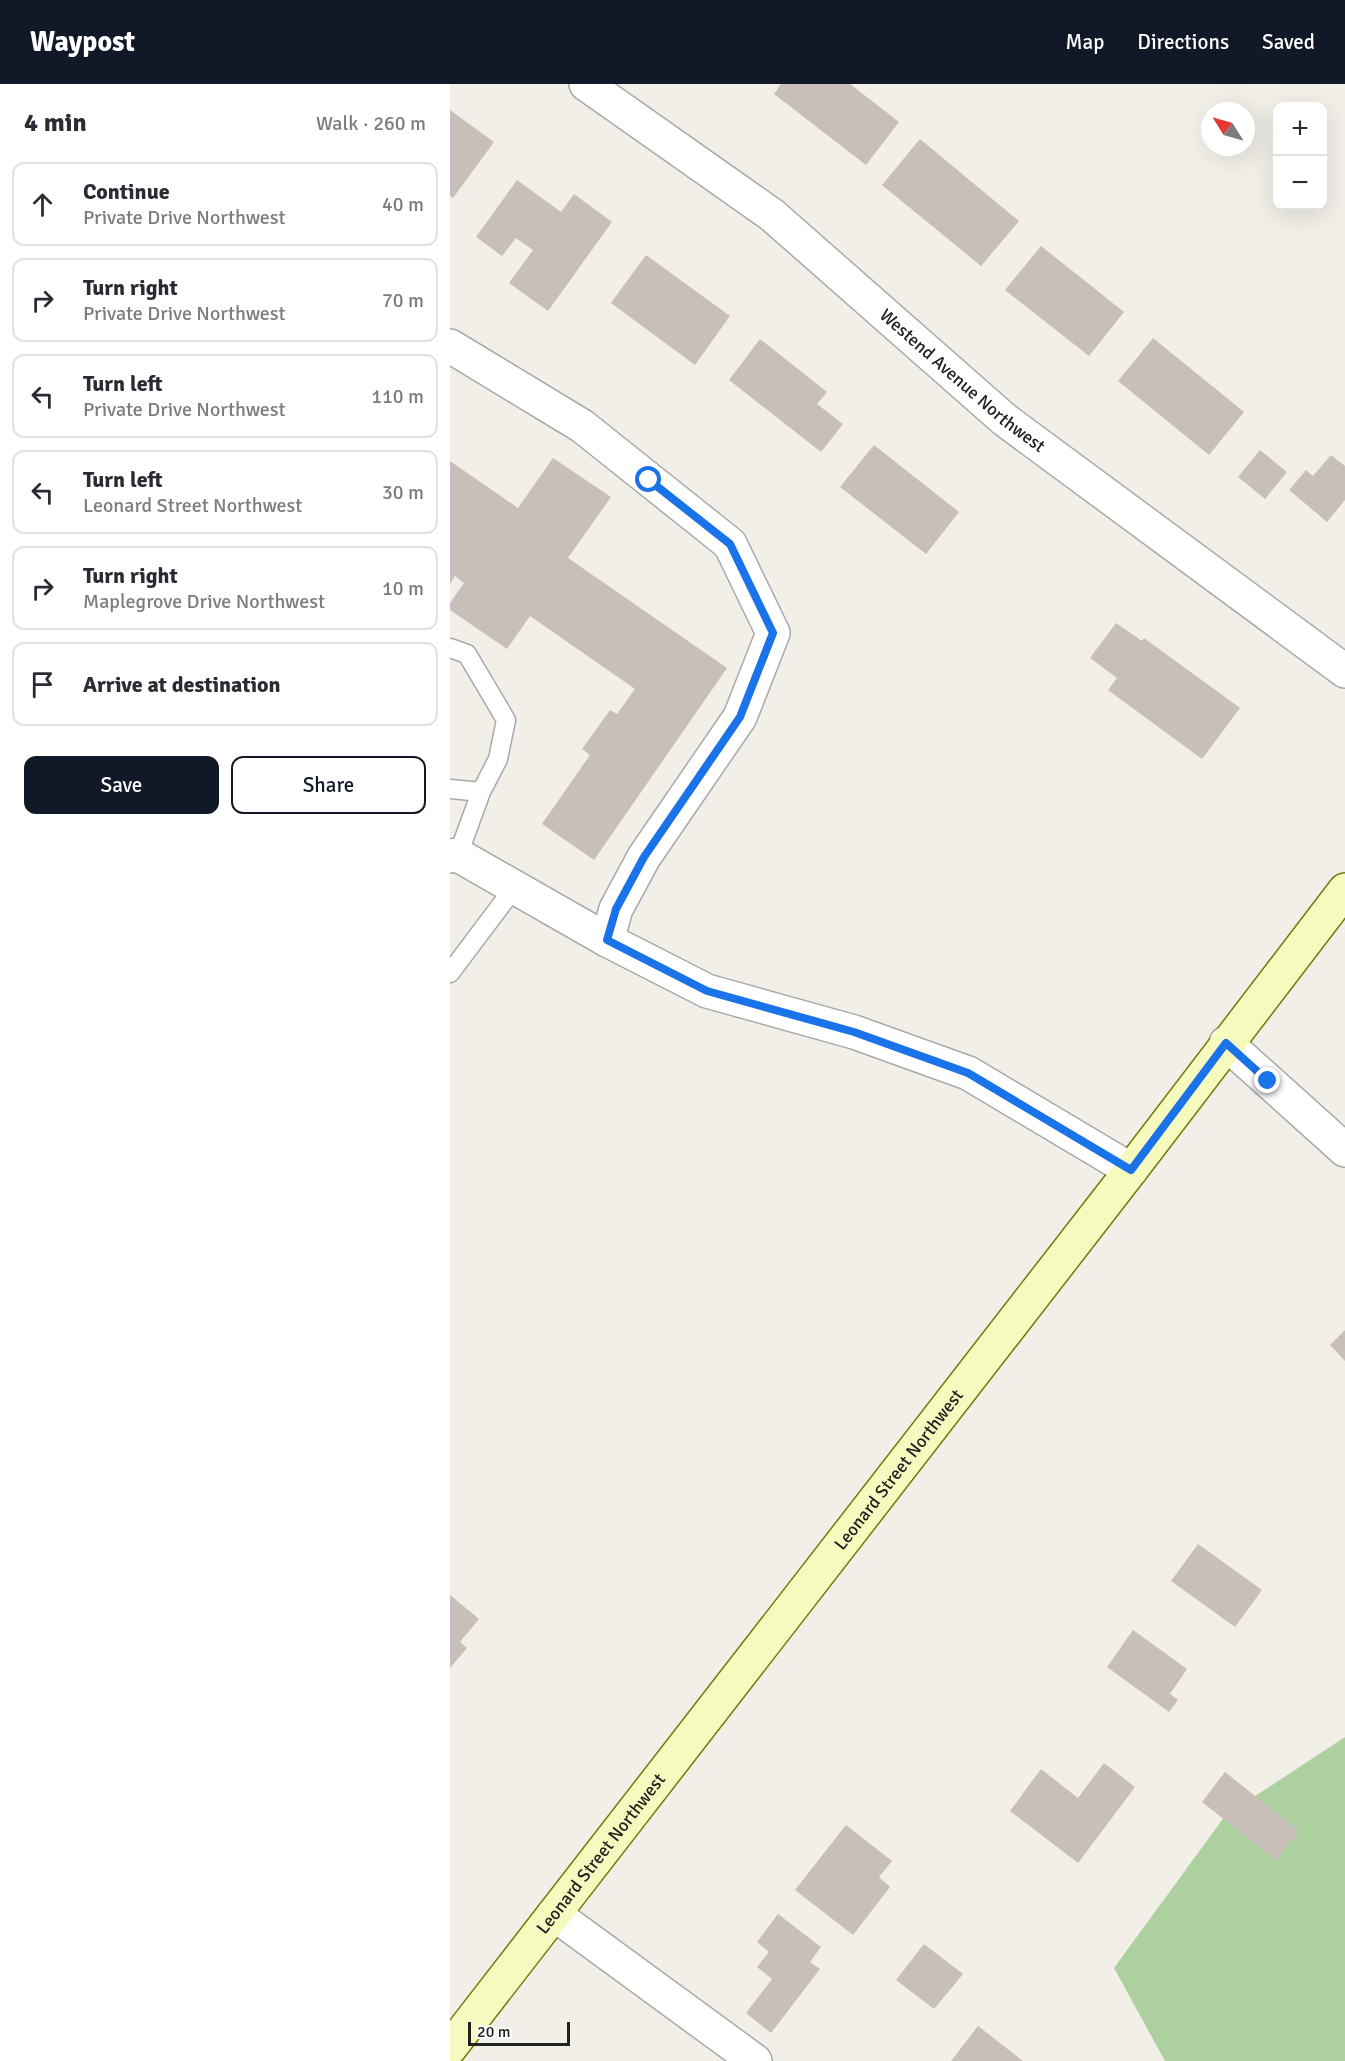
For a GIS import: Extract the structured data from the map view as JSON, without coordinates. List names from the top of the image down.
{
  "streets": {
    "main road": ["Leonard Street Northwest"],
    "street": ["Westend Avenue Northwest"]
  },
  "scale_bar": "20 m",
  "north": "top left",
  "page": {
    "header": "Waypost",
    "nav": ["Map", "Directions", "Saved"],
    "heading": ["4 min", "Walk · 260 m"],
    "map_buttons": ["+", "−"],
    "list": [
      ["Continue", "Private Drive Northwest", "40 m"],
      ["Turn right", "Private Drive Northwest", "70 m"],
      ["Turn left", "Private Drive Northwest", "110 m"],
      ["Turn left", "Leonard Street Northwest", "30 m"],
      ["Turn right", "Maplegrove Drive Northwest", "10 m"],
      "Arrive at destination"
    ],
    "buttons": ["Save", "Share"],
    "scale": "20 m"
  }
}
